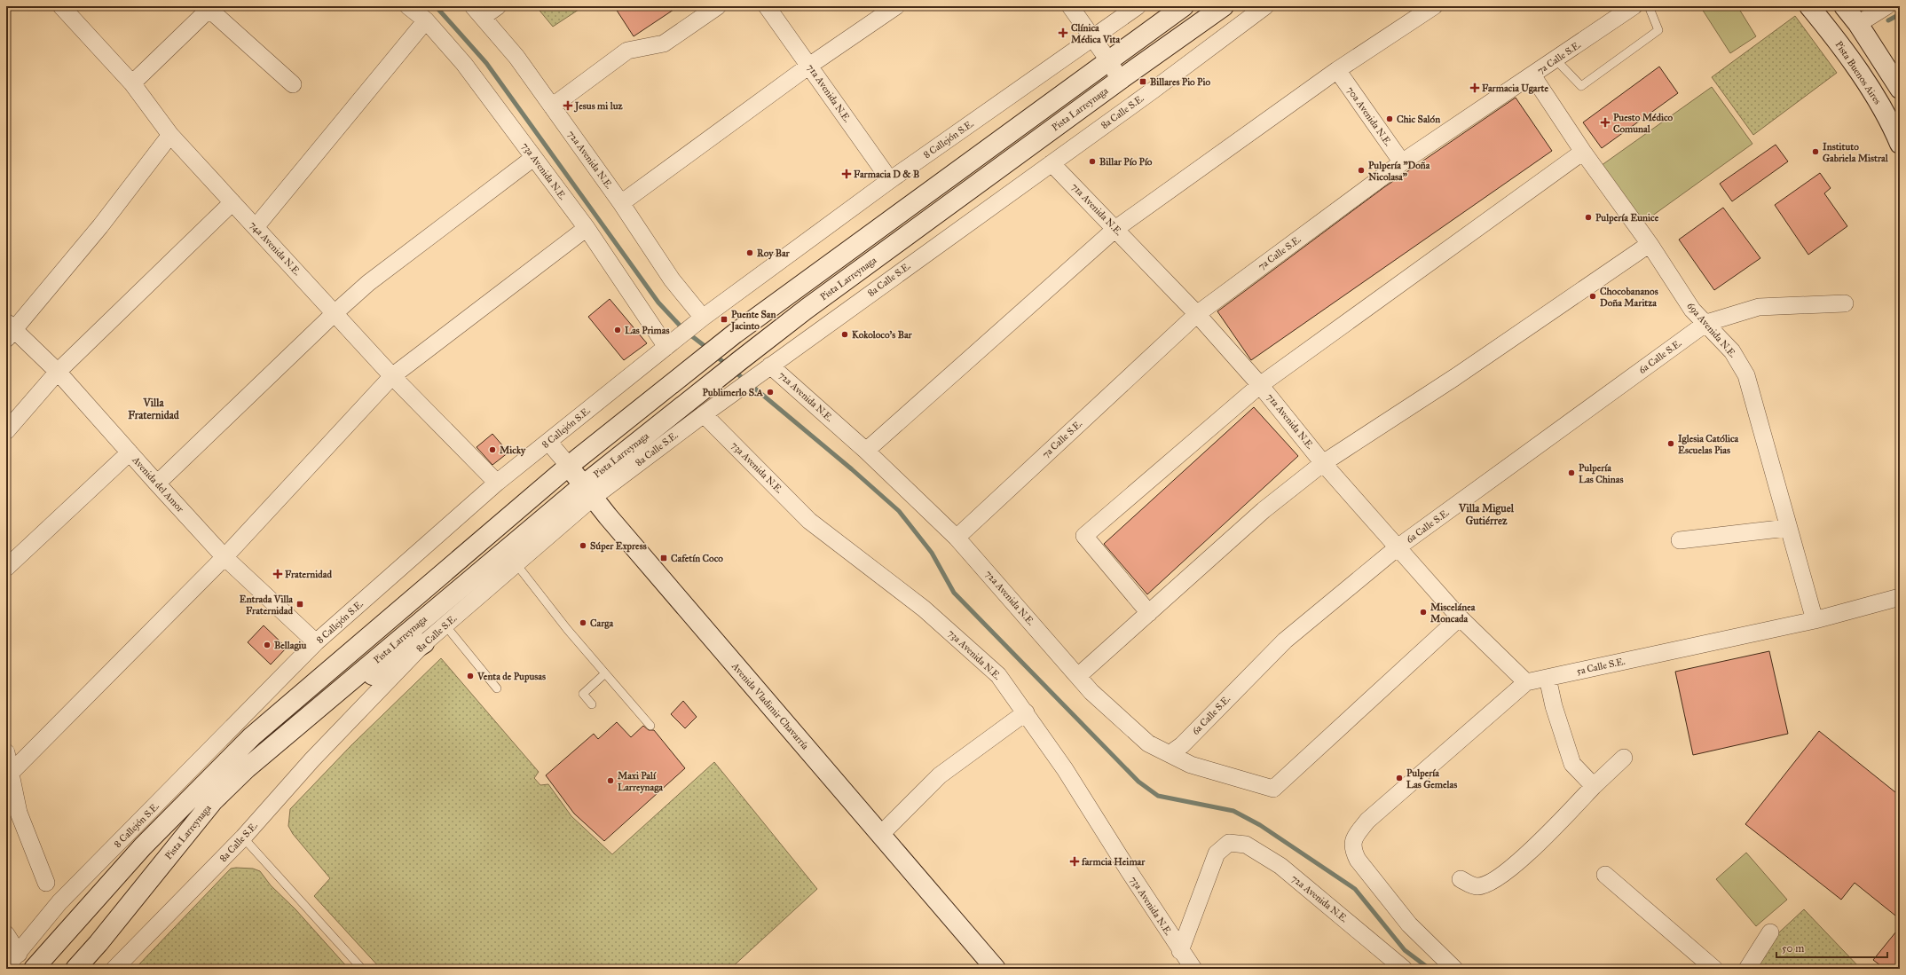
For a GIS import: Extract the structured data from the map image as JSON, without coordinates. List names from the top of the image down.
{
  "streets": {
    "main road": ["Pista Buenos Aires", "Pista Larreynaga", "Avenida Vladimir Chavarría"],
    "street": [
      "7a Calle S.E.",
      "71a Avenida N.E.",
      "8a Calle S.E.",
      "70a Avenida N.E.",
      "8 Callejón S.E.",
      "72a Avenida N.E.",
      "73a Avenida N.E.",
      "74a Avenida N.E.",
      "69a Avenida N.E.",
      "6a Calle S.E.",
      "Avenida del Amor",
      "5a Calle S.E."
    ]
  },
  "crossings": [
    ["7a Calle S.E.", "71a Avenida N.E."],
    ["7a Calle S.E.", "70a Avenida N.E."],
    ["7a Calle S.E.", "72a Avenida N.E."],
    ["7a Calle S.E.", "69a Avenida N.E."],
    ["71a Avenida N.E.", "8a Calle S.E."],
    ["71a Avenida N.E.", "8 Callejón S.E."],
    ["71a Avenida N.E.", "72a Avenida N.E."],
    ["71a Avenida N.E.", "6a Calle S.E."],
    ["71a Avenida N.E.", "5a Calle S.E."],
    ["Pista Larreynaga", "8a Calle S.E."],
    ["Pista Larreynaga", "Avenida Vladimir Chavarría"],
    ["8a Calle S.E.", "72a Avenida N.E."],
    ["8a Calle S.E.", "73a Avenida N.E."],
    ["8a Calle S.E.", "Avenida Vladimir Chavarría"],
    ["8 Callejón S.E.", "72a Avenida N.E."],
    ["8 Callejón S.E.", "73a Avenida N.E."],
    ["8 Callejón S.E.", "74a Avenida N.E."],
    ["8 Callejón S.E.", "Avenida del Amor"],
    ["8 Callejón S.E.", "Avenida Vladimir Chavarría"],
    ["72a Avenida N.E.", "73a Avenida N.E."],
    ["72a Avenida N.E.", "6a Calle S.E."],
    ["69a Avenida N.E.", "6a Calle S.E."],
    ["69a Avenida N.E.", "5a Calle S.E."]
  ],
  "districts": ["Villa Fraternidad", "Villa Miguel Gutiérrez"],
  "places": {
    "health": [
      "Clínica Médica Vita",
      "Farmacia Ugarte",
      "Jesus mi luz",
      "Puesto Médico Comunal",
      "Farmacia D & B",
      "Fraternidad",
      "farmcia Heimar"
    ],
    "transit": [
      "Billares Pio Pio",
      "Puente San Jacinto",
      "Cafetín Coco",
      "Entrada Villa Fraternidad"
    ],
    "other": [
      "Chic Salón",
      "Instituto Gabriela Mistral",
      "Billar Pío Pío",
      "Pulpería \"Doña Nicolasa\"",
      "Pulpería Eunice",
      "Roy Bar",
      "Chocobananos Doña Maritza",
      "Las Primas",
      "Kokoloco's Bar",
      "Publimerlo S.A",
      "Iglesia Católica Escuelas Pias",
      "Micky",
      "Pulpería Las Chinas",
      "Súper Express",
      "Miscelánea Moncada",
      "Carga",
      "Bellagiu",
      "Venta de Pupusas",
      "Pulpería Las Gemelas",
      "Maxi Palí Larreynaga"
    ]
  },
  "scale_bar": "50 m"
}
